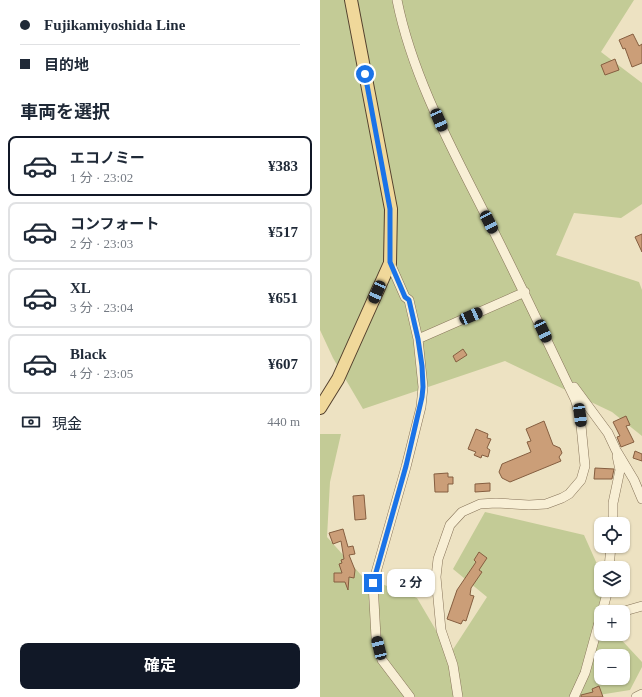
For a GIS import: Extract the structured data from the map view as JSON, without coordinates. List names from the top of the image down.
{
  "page": {
    "banner": ["Fujikamiyoshida Line", "目的地"],
    "heading": "車両を選択",
    "list": [
      {
        "name": "エコノミー",
        "note": "1 分 · 23:02",
        "value": "¥383"
      },
      {
        "name": "コンフォート",
        "note": "2 分 · 23:03",
        "value": "¥517"
      },
      {
        "name": "XL",
        "note": "3 分 · 23:04",
        "value": "¥651"
      },
      {
        "name": "Black",
        "note": "4 分 · 23:05",
        "value": "¥607"
      }
    ],
    "pay": ["現金", "440 m"],
    "map_buttons": ["+", "−"],
    "bubble": "2 分",
    "buttons": "確定"
  }
}
